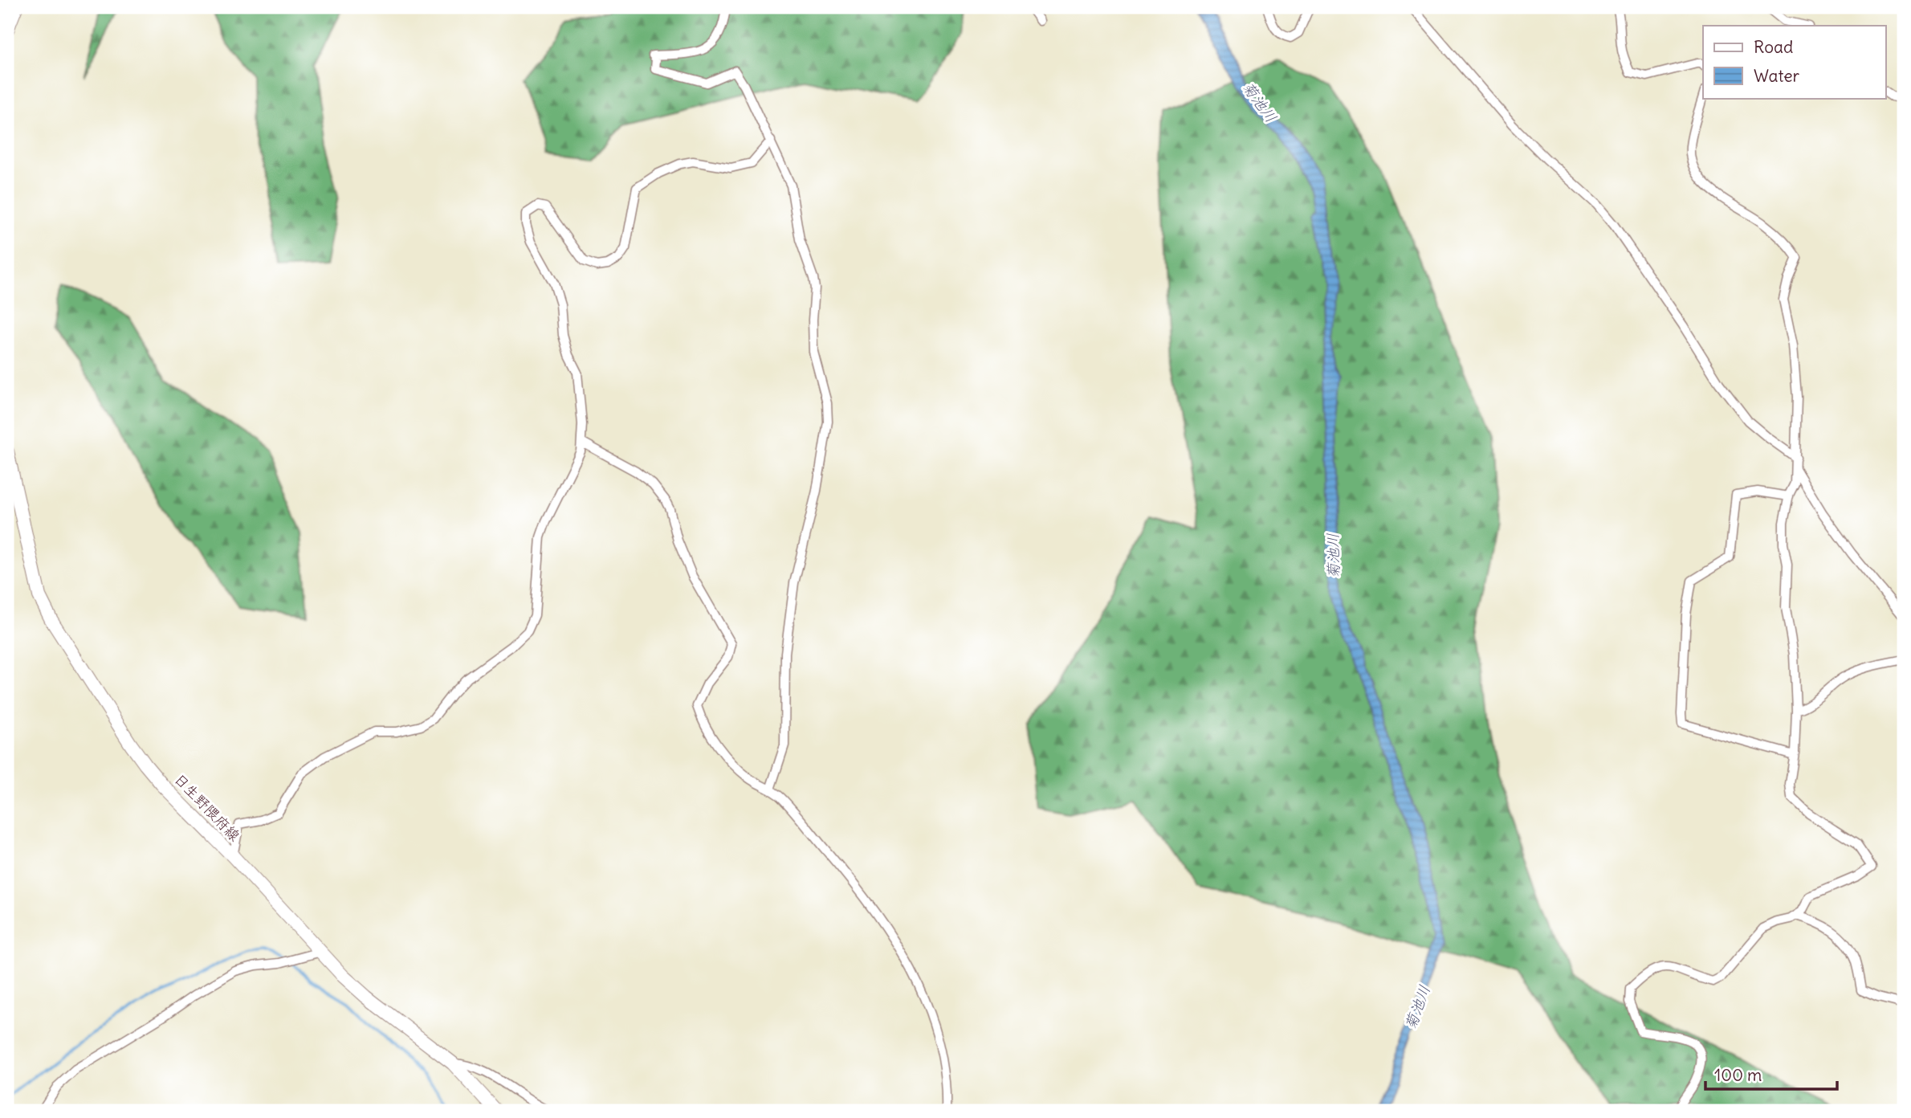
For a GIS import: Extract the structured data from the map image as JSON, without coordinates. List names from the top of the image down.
{
  "streets": {
    "main road": ["日生野隈府線"]
  },
  "water": ["菊池川"],
  "legend": ["Road", "Water"],
  "scale_bar": "100 m"
}
